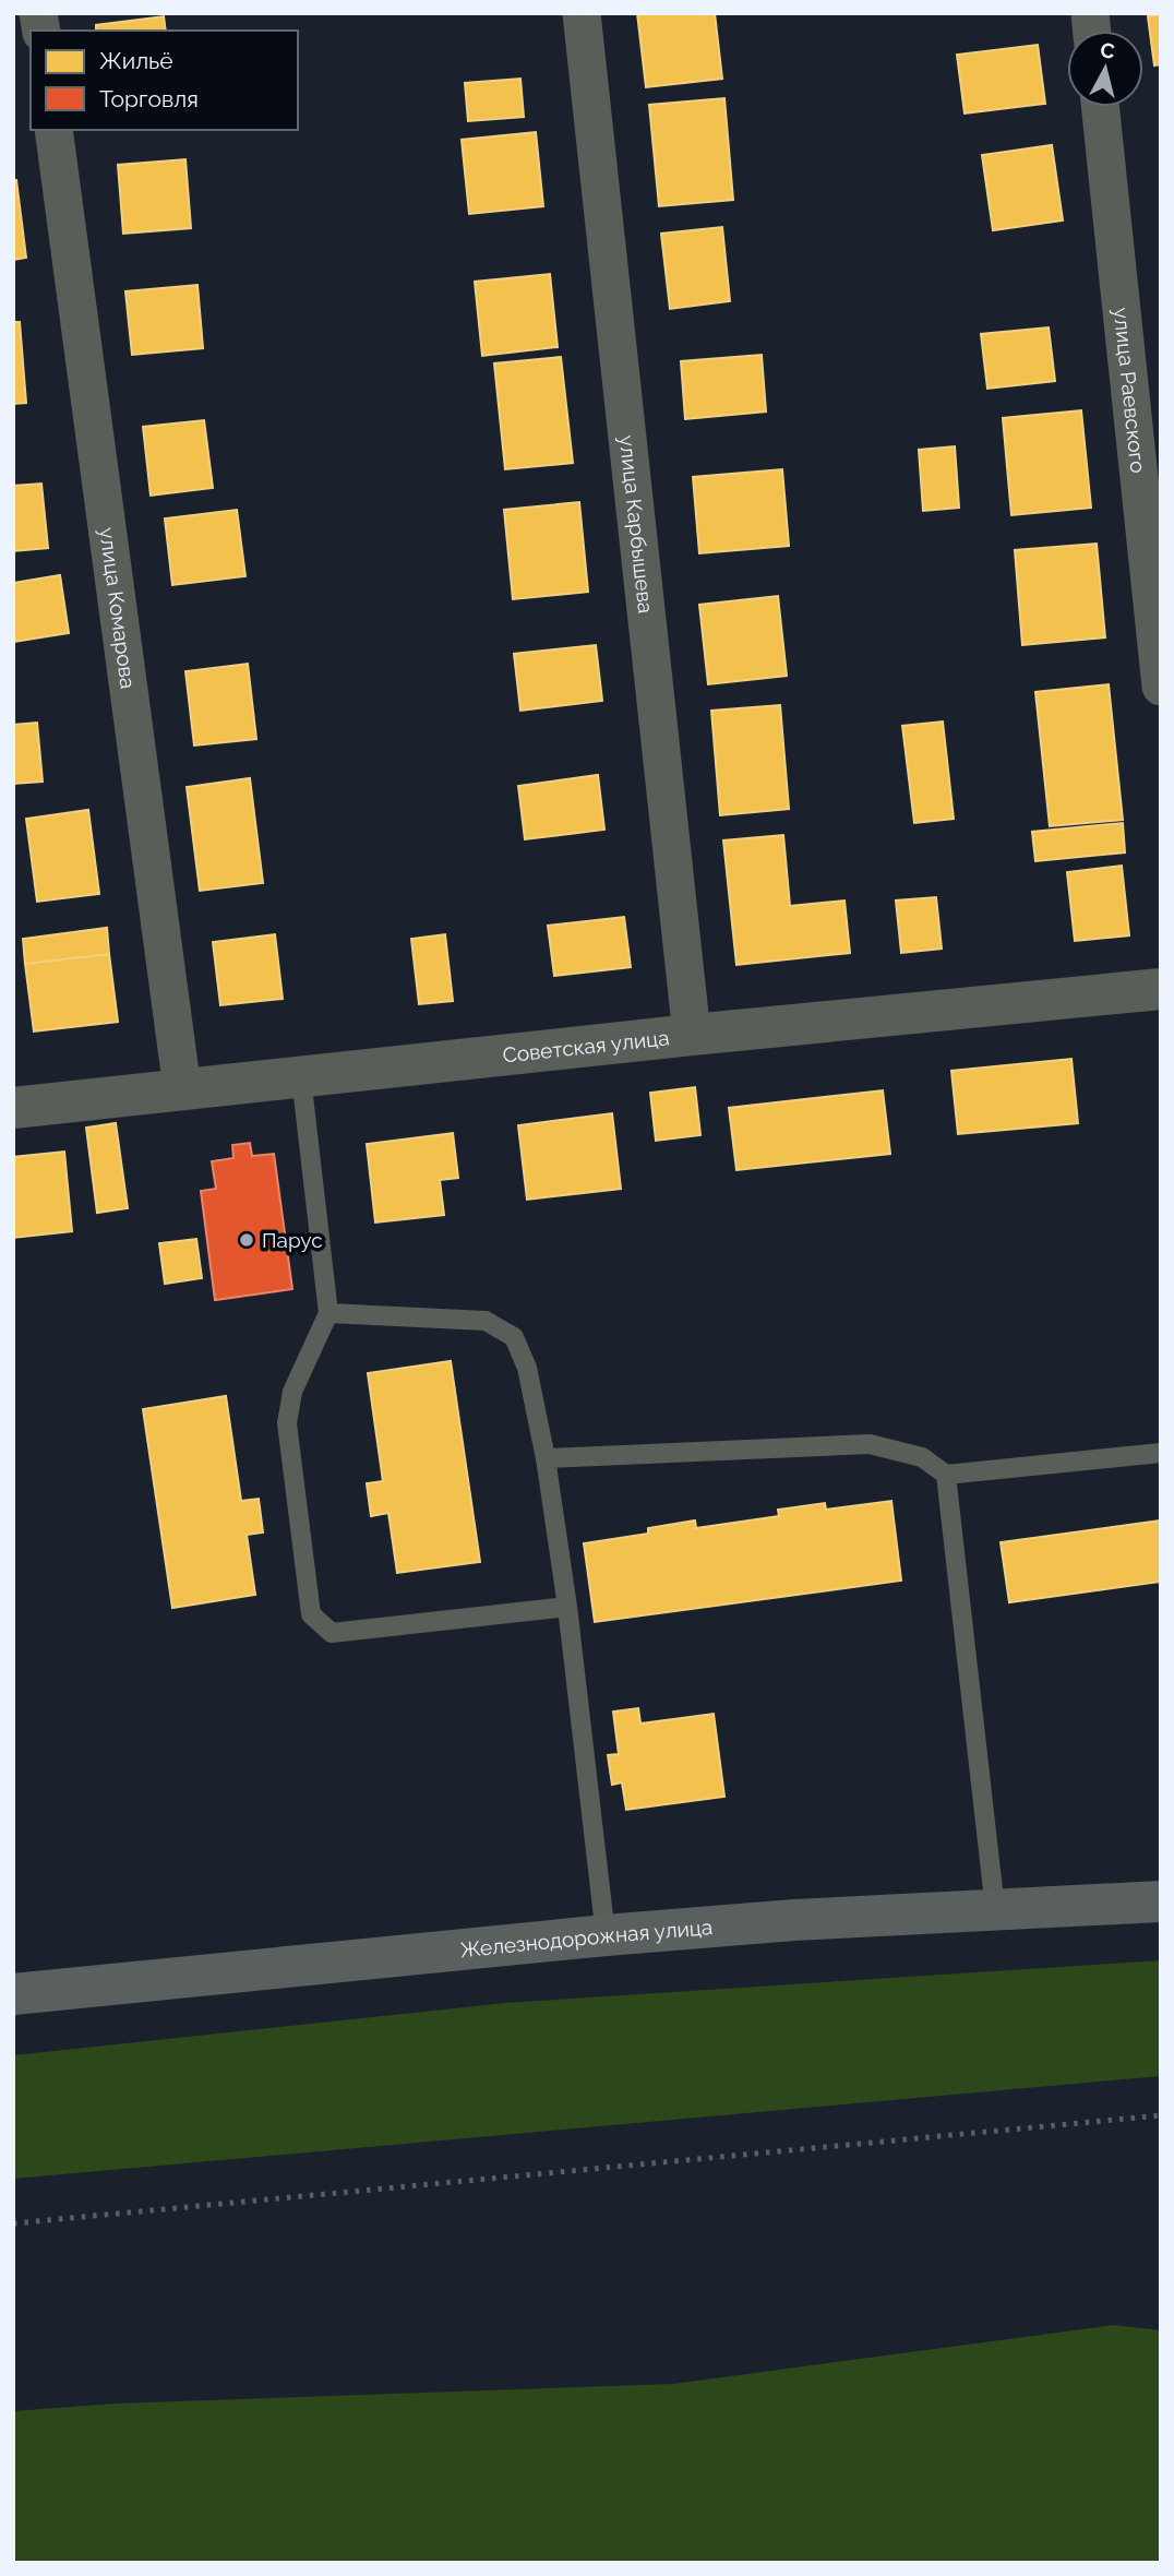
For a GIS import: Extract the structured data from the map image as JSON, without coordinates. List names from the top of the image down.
{
  "streets": {
    "main road": ["Железнодорожная улица"],
    "street": [
      "улица Раевского",
      "улица Карбышева",
      "улица Комарова",
      "Советская улица"
    ]
  },
  "crossings": [
    ["улица Карбышева", "Советская улица"],
    ["улица Комарова", "Советская улица"]
  ],
  "places": ["Парус"],
  "legend": ["Жильё", "Торговля"],
  "north": "top"
}
